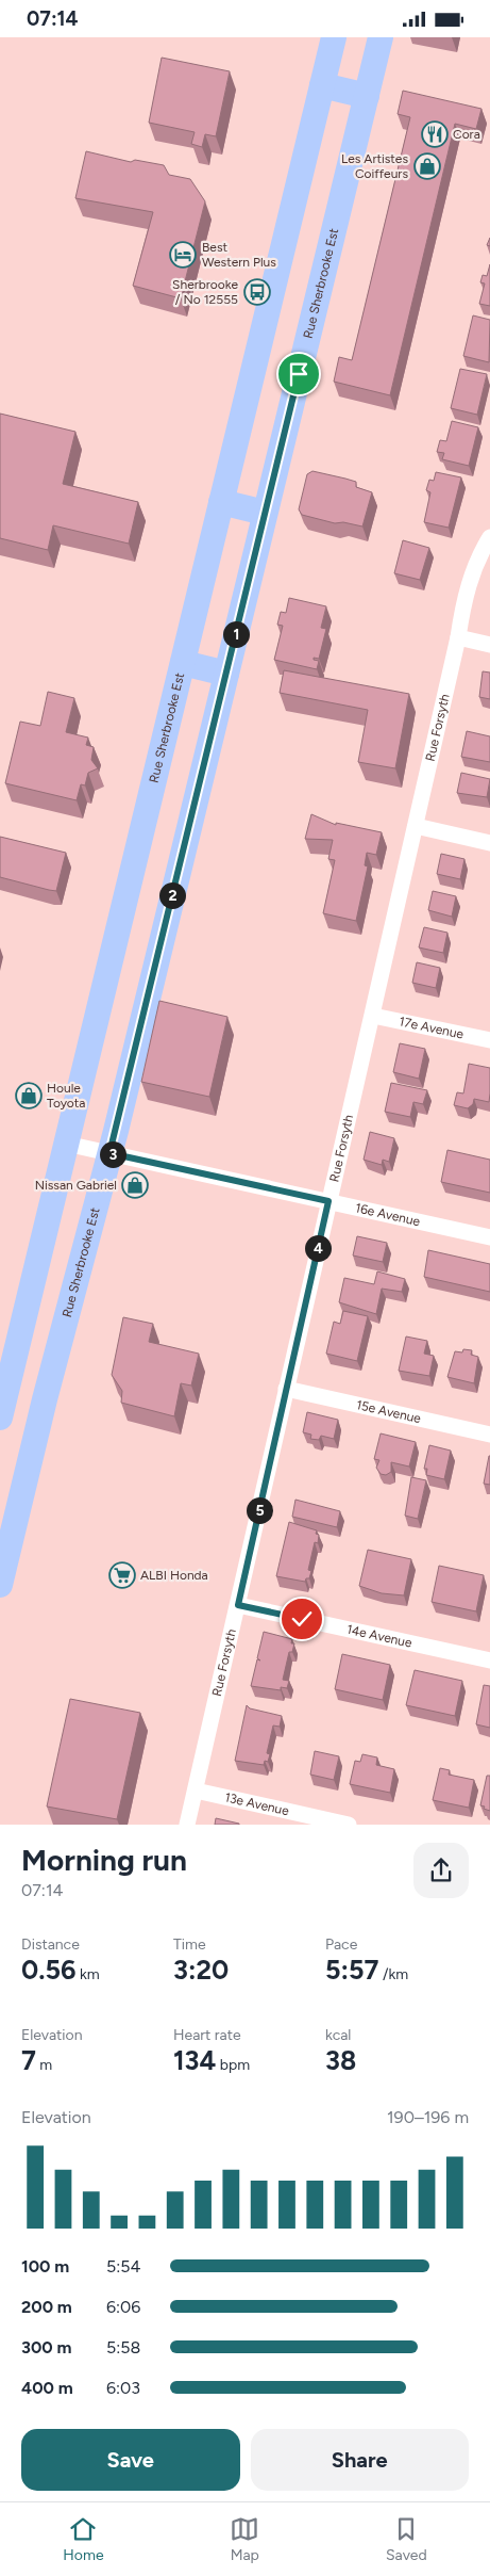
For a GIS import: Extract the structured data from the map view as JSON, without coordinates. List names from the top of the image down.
{
  "streets": {
    "main road": ["Rue Sherbrooke Est"],
    "street": [
      "Rue Forsyth",
      "17e Avenue",
      "16e Avenue",
      "15e Avenue",
      "14e Avenue",
      "13e Avenue"
    ]
  },
  "crossings": [
    ["Rue Sherbrooke Est", "16e Avenue"],
    ["Rue Forsyth", "17e Avenue"],
    ["Rue Forsyth", "16e Avenue"],
    ["Rue Forsyth", "15e Avenue"],
    ["Rue Forsyth", "14e Avenue"],
    ["Rue Forsyth", "13e Avenue"]
  ],
  "places": {
    "restaurant": ["Cora"],
    "shop": ["Les Artistes Coiffeurs", "Houle Toyota", "Nissan Gabriel"],
    "hotel": ["Best Western Plus"],
    "bus stop": ["Sherbrooke / No 12555"],
    "supermarket": ["ALBI Honda"]
  },
  "page": {
    "status": "07:14",
    "pins": [
      "1",
      "2",
      "3",
      "4",
      "5"
    ],
    "heading": ["Morning run", "07:14"],
    "stats": [
      ["Distance", "0.56 km"],
      ["Time", "3:20"],
      ["Pace", "5:57 /km"],
      ["Elevation", "7 m"],
      ["Heart rate", "134 bpm"],
      ["kcal", "38"]
    ],
    "chart": ["Elevation", "190–196 m"],
    "list": [
      {
        "name": "100 m",
        "note": "5:54"
      },
      {
        "name": "200 m",
        "note": "6:06"
      },
      {
        "name": "300 m",
        "note": "5:58"
      },
      {
        "name": "400 m",
        "note": "6:03"
      }
    ],
    "buttons": ["Save", "Share"],
    "tabs": ["Home", "Map", "Saved"]
  }
}
